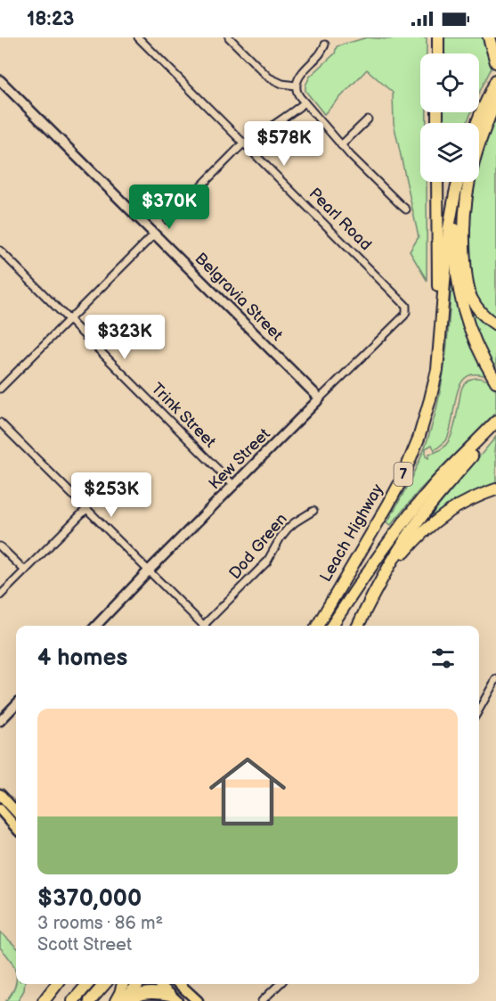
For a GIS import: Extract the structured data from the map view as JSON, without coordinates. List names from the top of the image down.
{
  "streets": {
    "highway": ["7", "Leach Highway"],
    "street": [
      "Pearl Road",
      "Belgravia Street",
      "Trink Street",
      "Kew Street",
      "Dod Green"
    ]
  },
  "crossings": [
    ["Pearl Road", "Kew Street"],
    ["Belgravia Street", "Kew Street"],
    ["Trink Street", "Kew Street"],
    ["7", "Leach Highway"]
  ],
  "page": {
    "status": "18:23",
    "price": [
      "$578K",
      "$370K",
      "$323K",
      "$253K"
    ],
    "heading": "4 homes",
    "list": [
      {
        "name": "$370,000",
        "note": "3 rooms · 86 m² · Scott Street"
      }
    ]
  }
}
